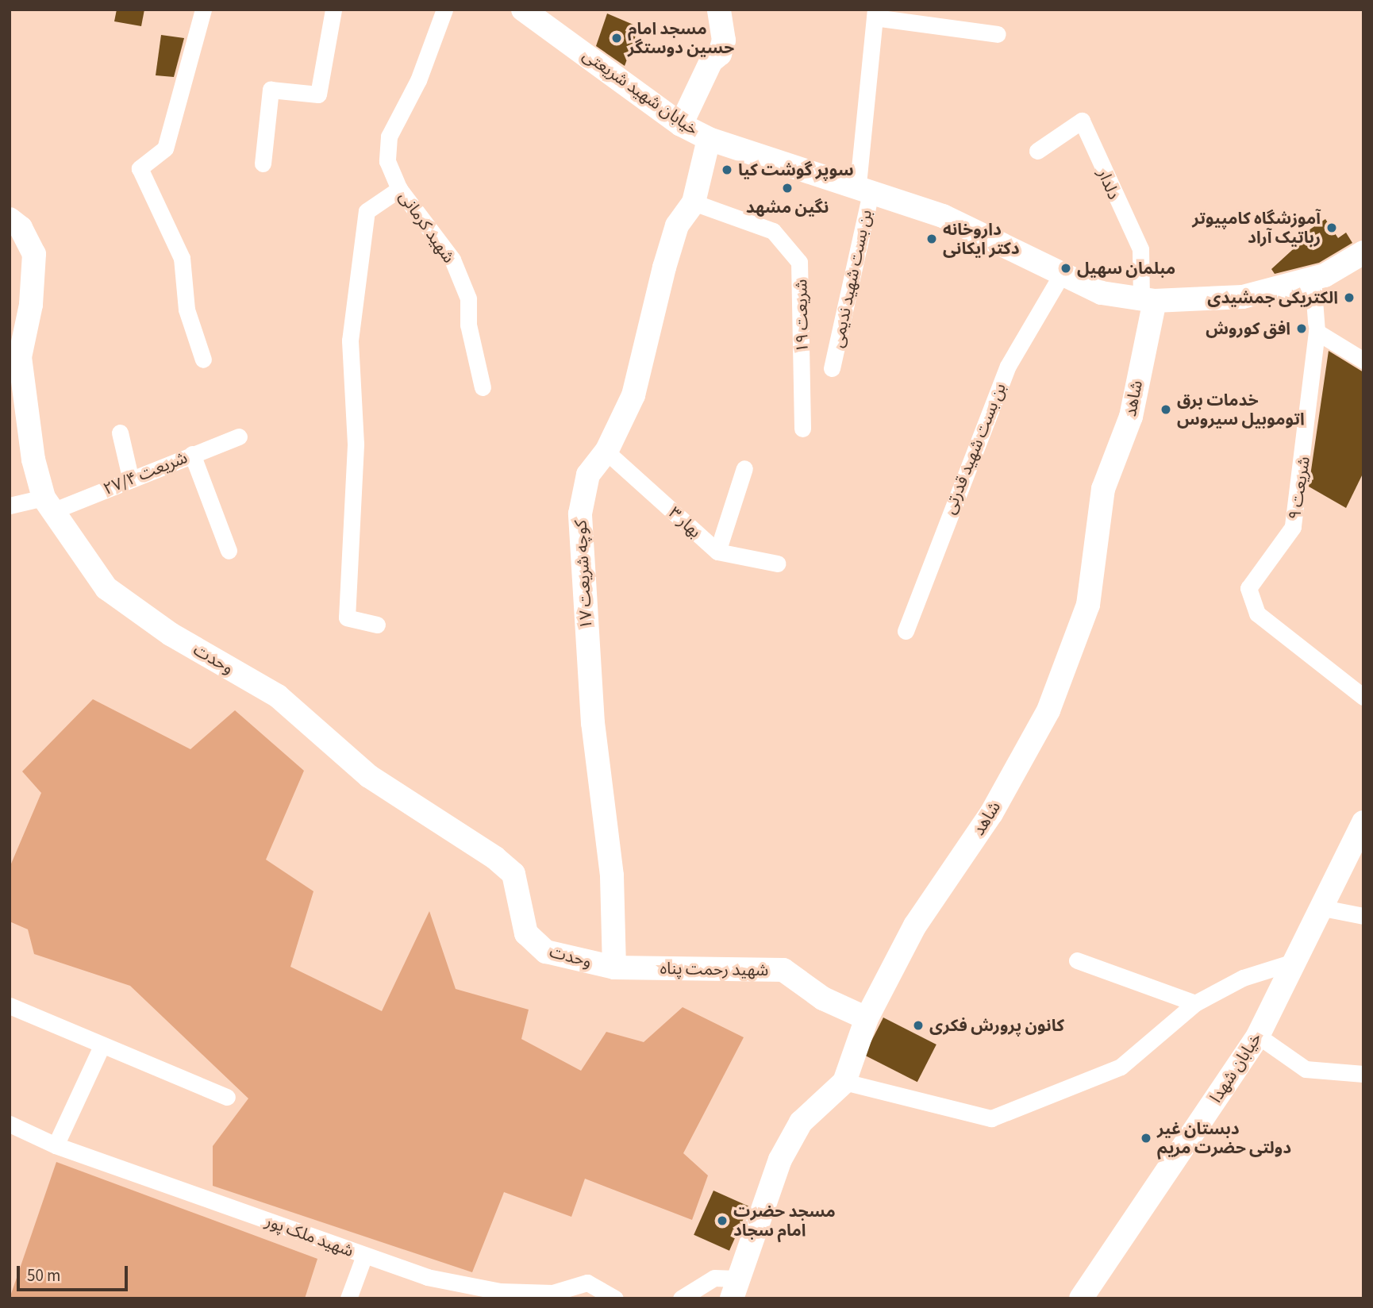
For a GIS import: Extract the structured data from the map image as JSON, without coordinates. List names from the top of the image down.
{
  "streets": {
    "street": [
      "خیابان شهید شریعتی",
      "دلدار",
      "شهید کرمانی",
      "بن بست شهید ندیمی",
      "شریعت ۱۹",
      "شاهد",
      "بن بست شهید قدرتی",
      "شریعت ۲۷/۴",
      "شریعت ۹",
      "بهار ۳",
      "کوچه شریعت ۱۷",
      "وحدت",
      "شهید رحمت پناه",
      "خیابان شهدا",
      "شهید ملک پور"
    ]
  },
  "crossings": [
    ["خیابان شهید شریعتی", "دلدار"],
    ["خیابان شهید شریعتی", "بن بست شهید ندیمی"],
    ["خیابان شهید شریعتی", "شاهد"],
    ["خیابان شهید شریعتی", "بن بست شهید قدرتی"],
    ["خیابان شهید شریعتی", "شریعت ۹"],
    ["خیابان شهید شریعتی", "کوچه شریعت ۱۷"],
    ["دلدار", "شاهد"],
    ["شریعت ۱۹", "کوچه شریعت ۱۷"],
    ["شاهد", "شهید رحمت پناه"],
    ["شریعت ۲۷/۴", "وحدت"],
    ["بهار ۳", "کوچه شریعت ۱۷"],
    ["کوچه شریعت ۱۷", "وحدت"],
    ["کوچه شریعت ۱۷", "شهید رحمت پناه"],
    ["وحدت", "شهید رحمت پناه"]
  ],
  "places": [
    "مسجد امام حسین دوستگر",
    "سوپر گوشت کیا",
    "نگین مشهد",
    "آموزشگاه کامپیوتر رباتیک آراد",
    "داروخانه دکتر ایکانی",
    "مبلمان سهیل",
    "الکتریکی جمشیدی",
    "افق کوروش",
    "خدمات برق اتوموبیل سیروس",
    "کانون پرورش فکری",
    "دبستان غیر دولتی حضرت مریم",
    "مسجد حضرت امام سجاد"
  ],
  "scale_bar": "50 m"
}
